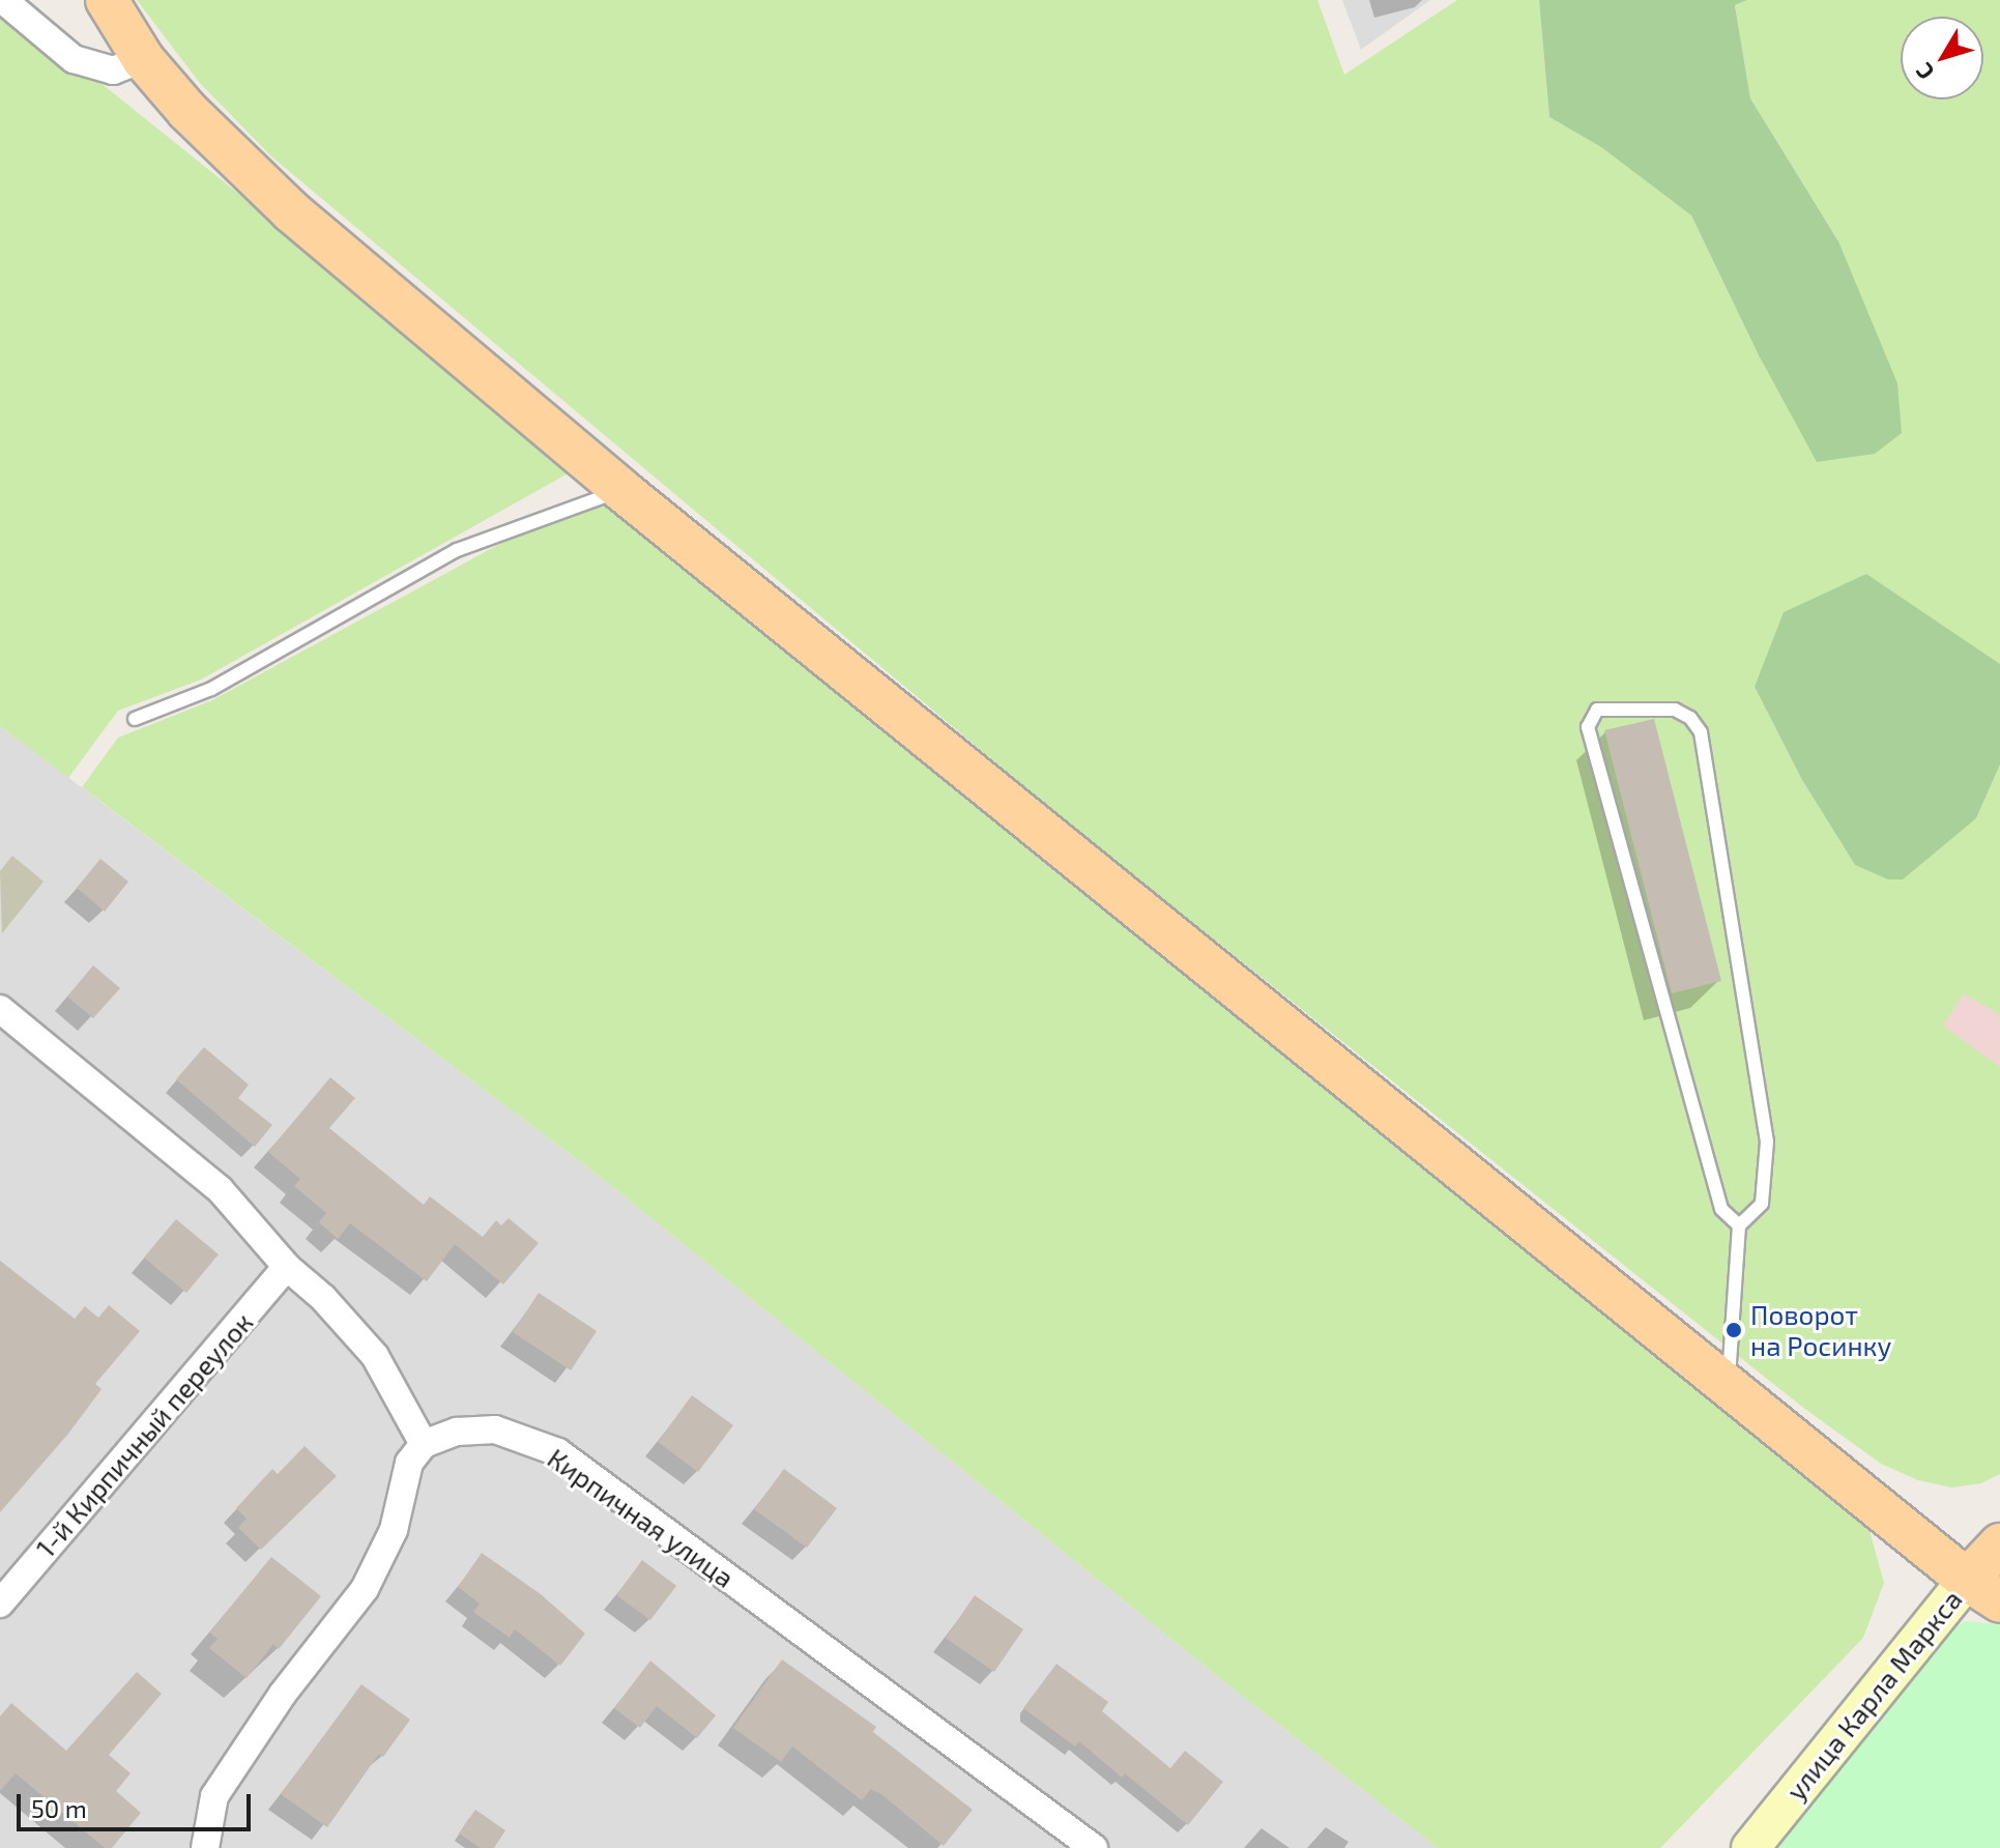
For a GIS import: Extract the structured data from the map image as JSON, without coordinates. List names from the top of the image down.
{
  "streets": {
    "main road": ["улица Карла Маркса"],
    "street": ["1-й Кирпичный переулок", "Кирпичная улица"]
  },
  "places": ["Поворот на Росинку"],
  "scale_bar": "50 m",
  "north": "bottom left"
}
